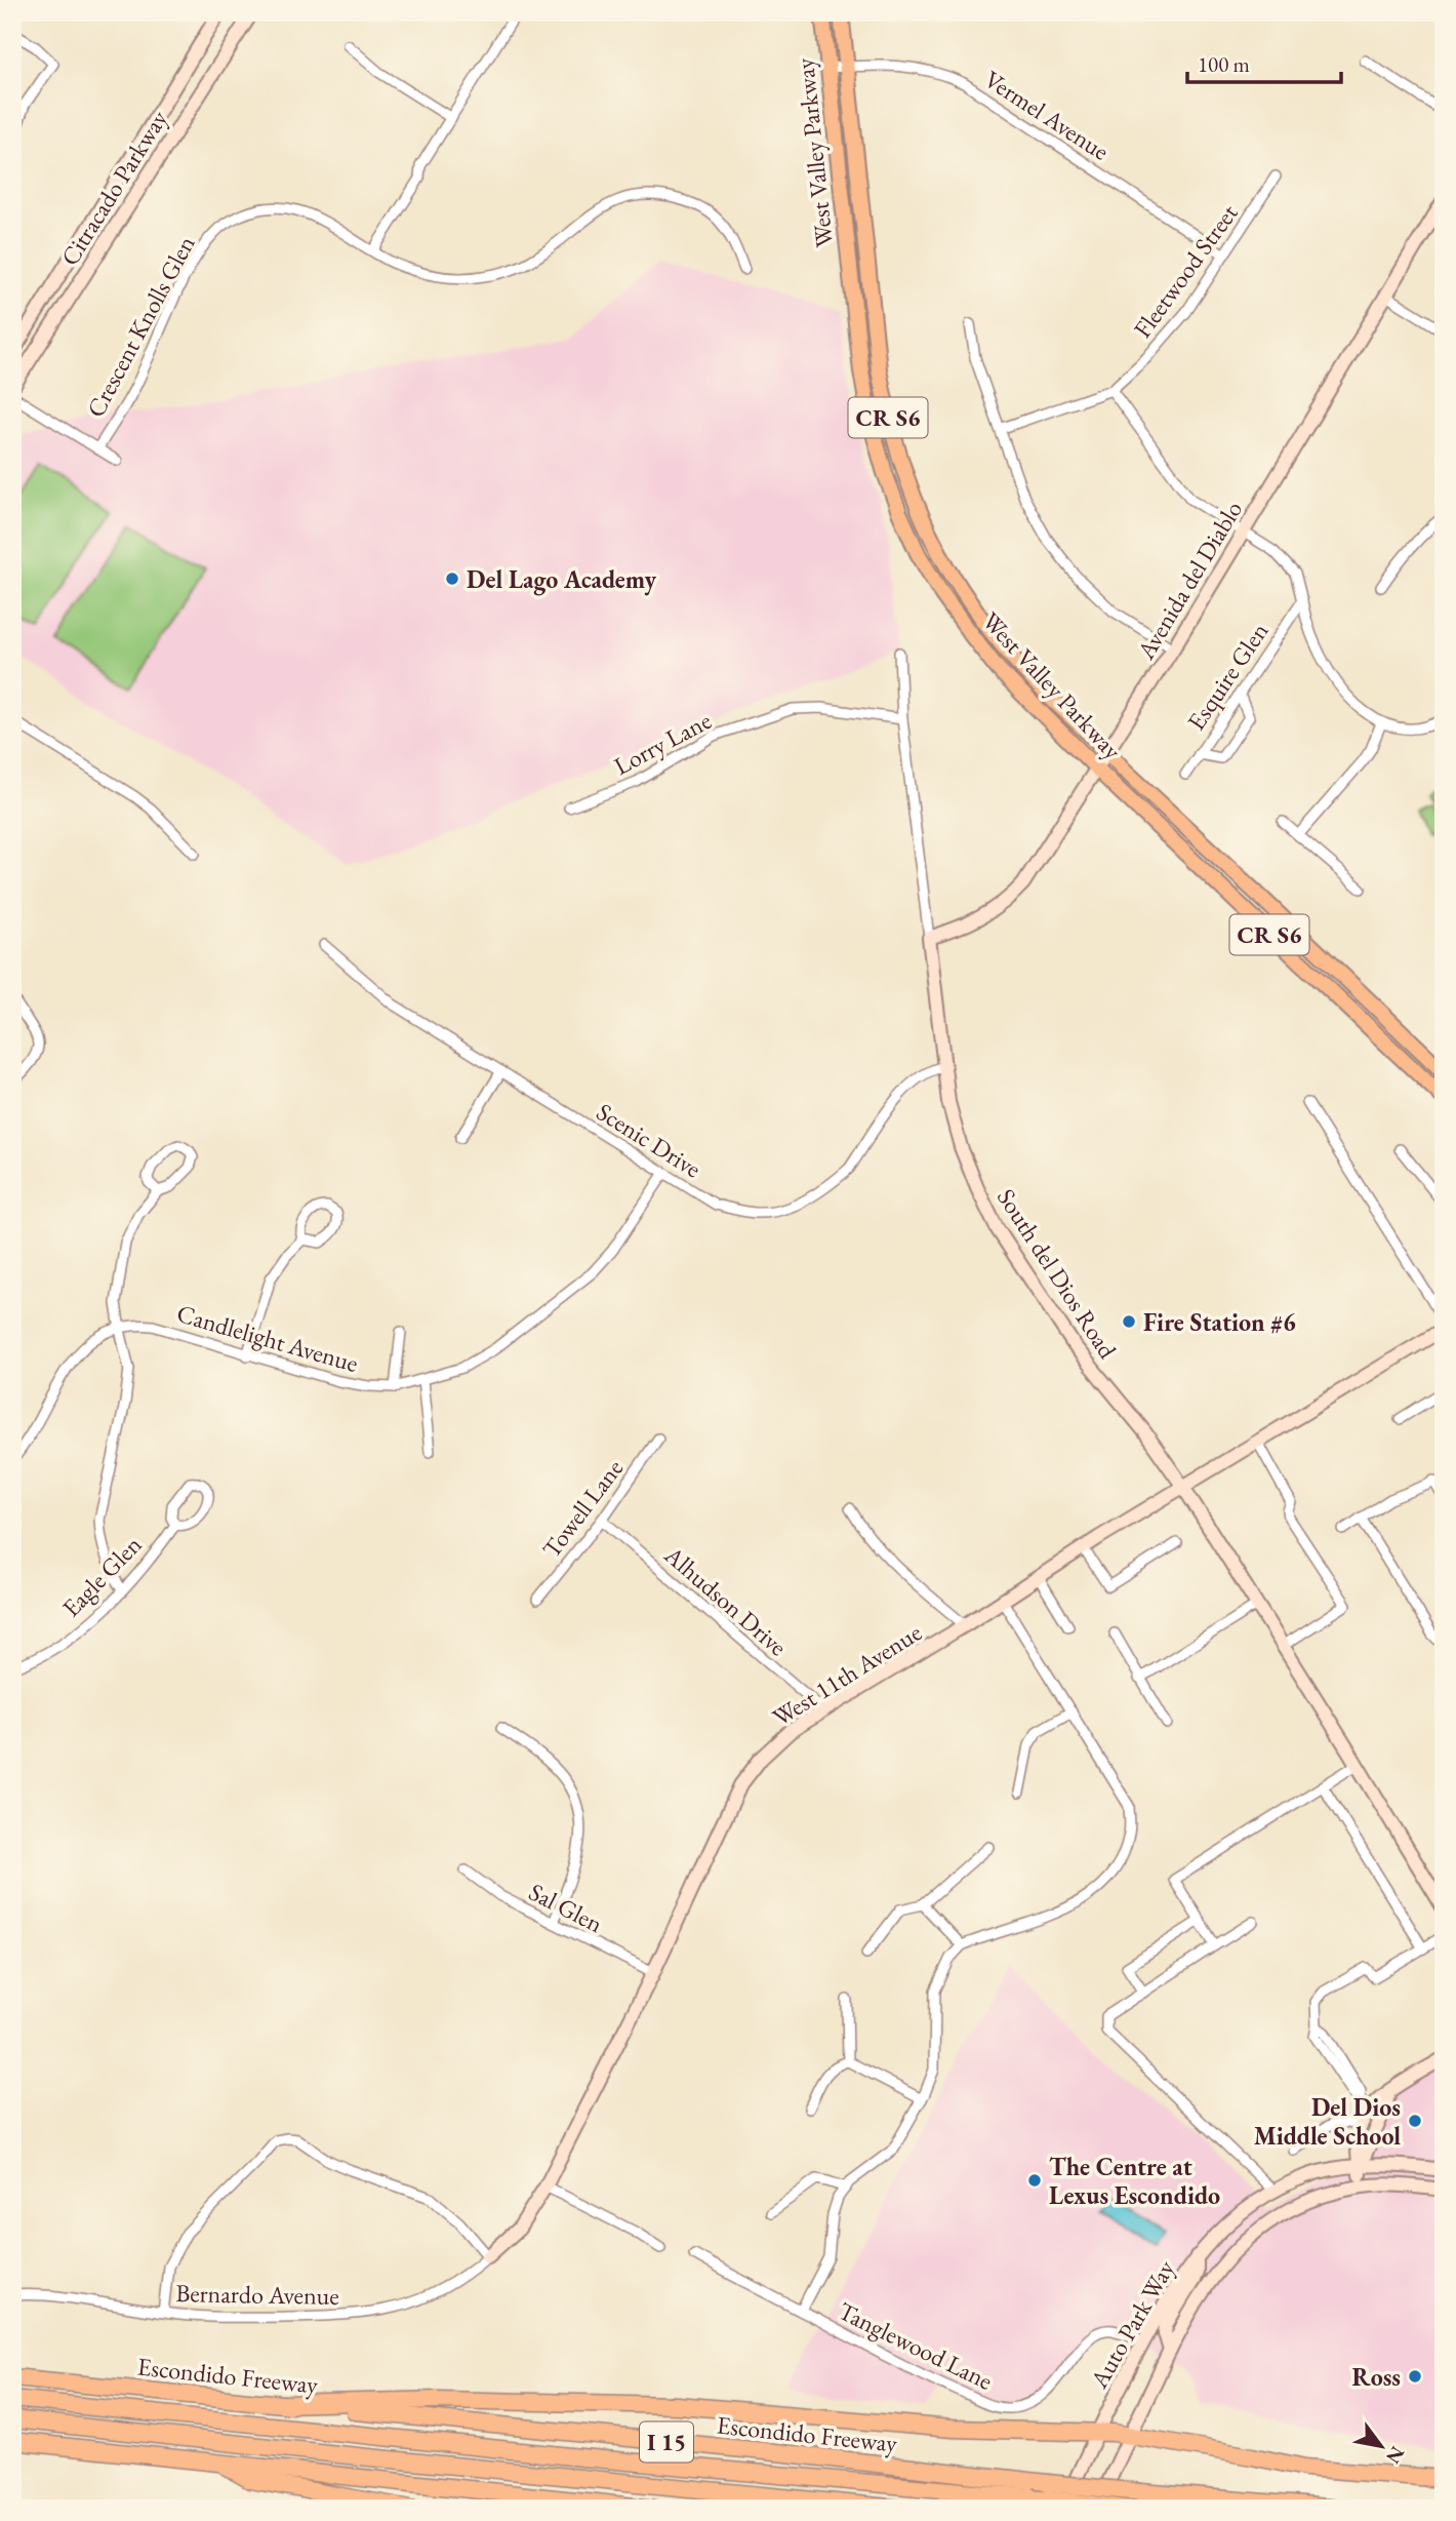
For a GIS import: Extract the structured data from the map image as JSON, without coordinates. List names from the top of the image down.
{
  "streets": {
    "highway": ["Escondido Freeway", "I 15"],
    "main road": ["West Valley Parkway", "CR S6"],
    "street": [
      "Vermel Avenue",
      "Citracado Parkway",
      "Fleetwood Street",
      "Crescent Knolls Glen",
      "Avenida del Diablo",
      "Esquire Glen",
      "Lorry Lane",
      "Scenic Drive",
      "South del Dios Road",
      "Candlelight Avenue",
      "Towell Lane",
      "Eagle Glen",
      "Alhudson Drive",
      "West 11th Avenue",
      "Sal Glen",
      "Bernardo Avenue",
      "Auto Park Way",
      "Tanglewood Lane"
    ]
  },
  "crossings": [
    ["Vermel Avenue", "West Valley Parkway"],
    ["Vermel Avenue", "Fleetwood Street"],
    ["West Valley Parkway", "Avenida del Diablo"],
    ["Avenida del Diablo", "South del Dios Road"],
    ["Lorry Lane", "South del Dios Road"],
    ["Scenic Drive", "South del Dios Road"],
    ["Scenic Drive", "Candlelight Avenue"],
    ["South del Dios Road", "West 11th Avenue"],
    ["Towell Lane", "Alhudson Drive"],
    ["Alhudson Drive", "West 11th Avenue"],
    ["West 11th Avenue", "Sal Glen"],
    ["West 11th Avenue", "Bernardo Avenue"],
    ["Auto Park Way", "Tanglewood Lane"]
  ],
  "places": [
    "Del Lago Academy",
    "Fire Station #6",
    "Del Dios Middle School",
    "The Centre at Lexus Escondido",
    "Ross"
  ],
  "scale_bar": "100 m",
  "north": "bottom right"
}
